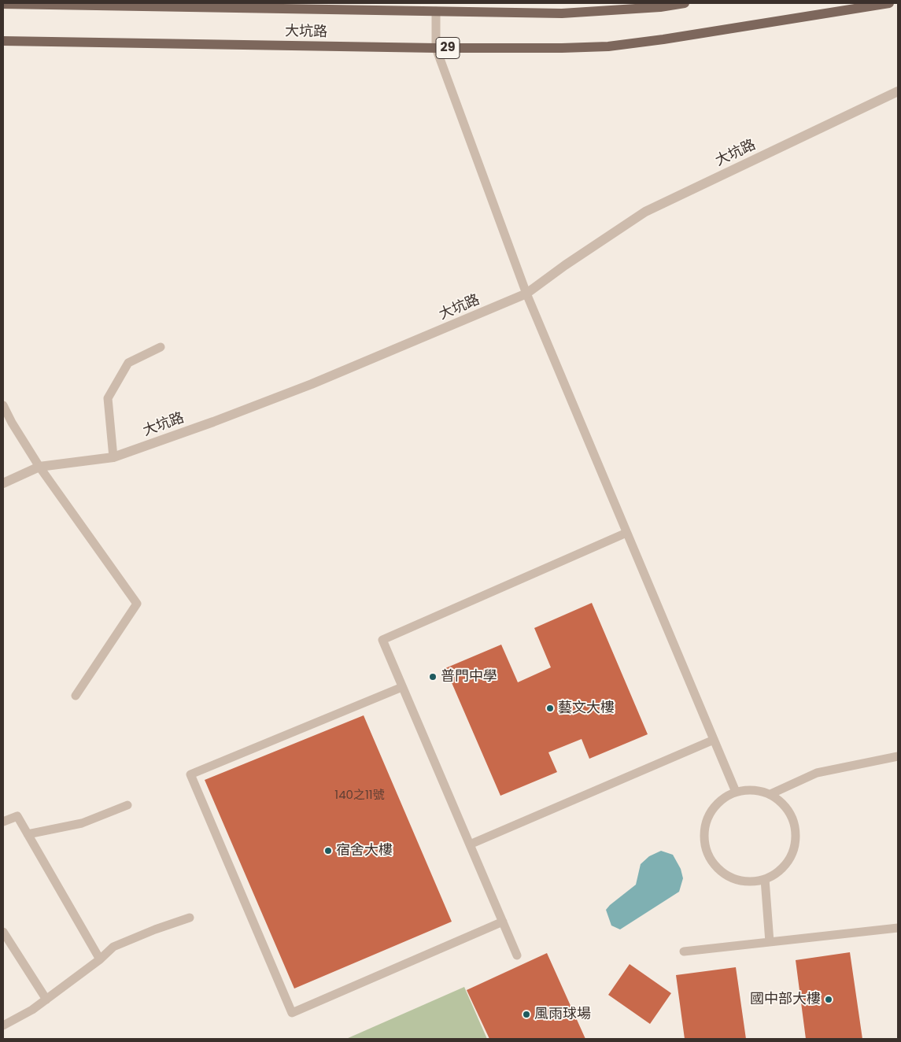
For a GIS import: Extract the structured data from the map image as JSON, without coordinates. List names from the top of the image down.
{
  "streets": {
    "main road": ["大坑路", "29"]
  },
  "places": [
    "普門中學",
    "藝文大樓",
    "宿舍大樓",
    "國中部大樓",
    "風雨球場"
  ],
  "house_numbers": ["140之11號"]
}
